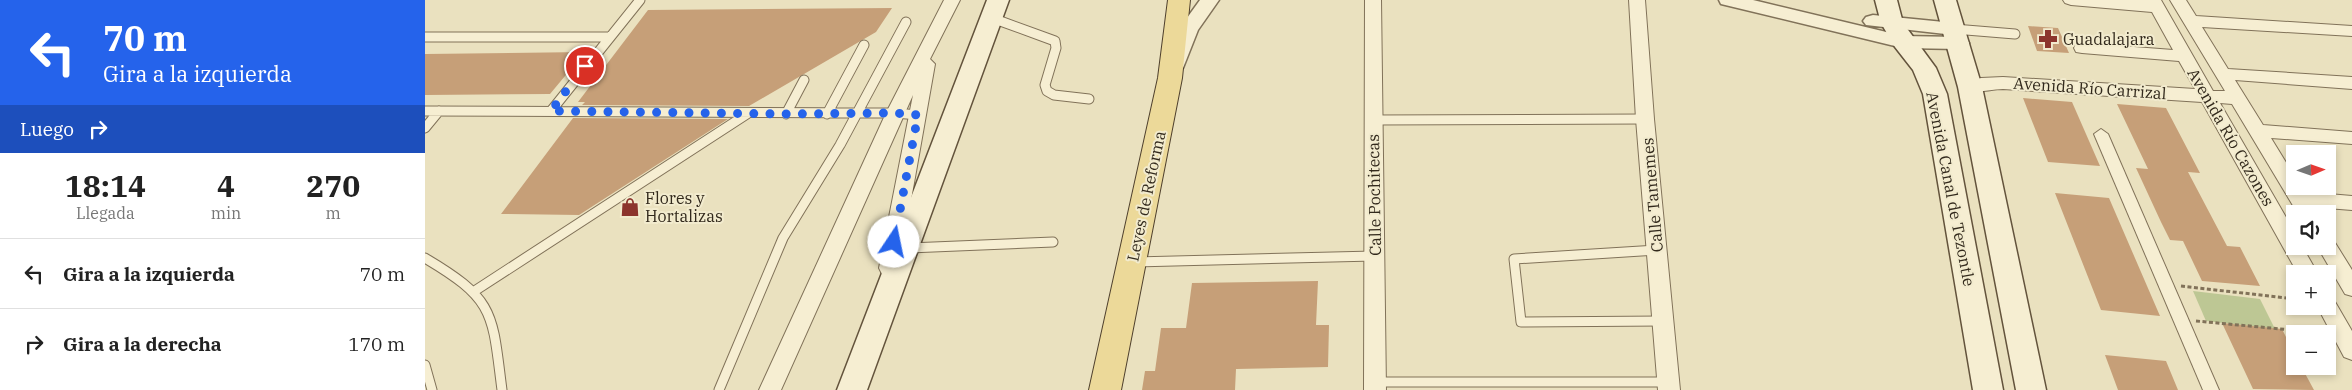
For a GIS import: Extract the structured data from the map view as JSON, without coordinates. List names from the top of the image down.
{
  "streets": {
    "main road": ["Avenida Canal de Tezontle", "Leyes de Reforma"],
    "street": [
      "Avenida Río Carrizal",
      "Avenida Río Cazones",
      "Calle Pochitecas",
      "Calle Tamemes"
    ]
  },
  "crossings": [
    ["Avenida Río Carrizal", "Avenida Río Cazones"]
  ],
  "places": {
    "pharmacy": ["Guadalajara"],
    "shop": ["Flores y Hortalizas"]
  },
  "north": "right",
  "page": {
    "turn": ["70 m", "Gira a la izquierda"],
    "then": "Luego",
    "map_buttons": ["+", "−"],
    "eta": [
      "18:14",
      "Llegada",
      "4",
      "min",
      "270",
      "m"
    ],
    "list": [
      {
        "name": "Gira a la izquierda",
        "value": "70 m"
      },
      {
        "name": "Gira a la derecha",
        "value": "170 m"
      }
    ]
  }
}
